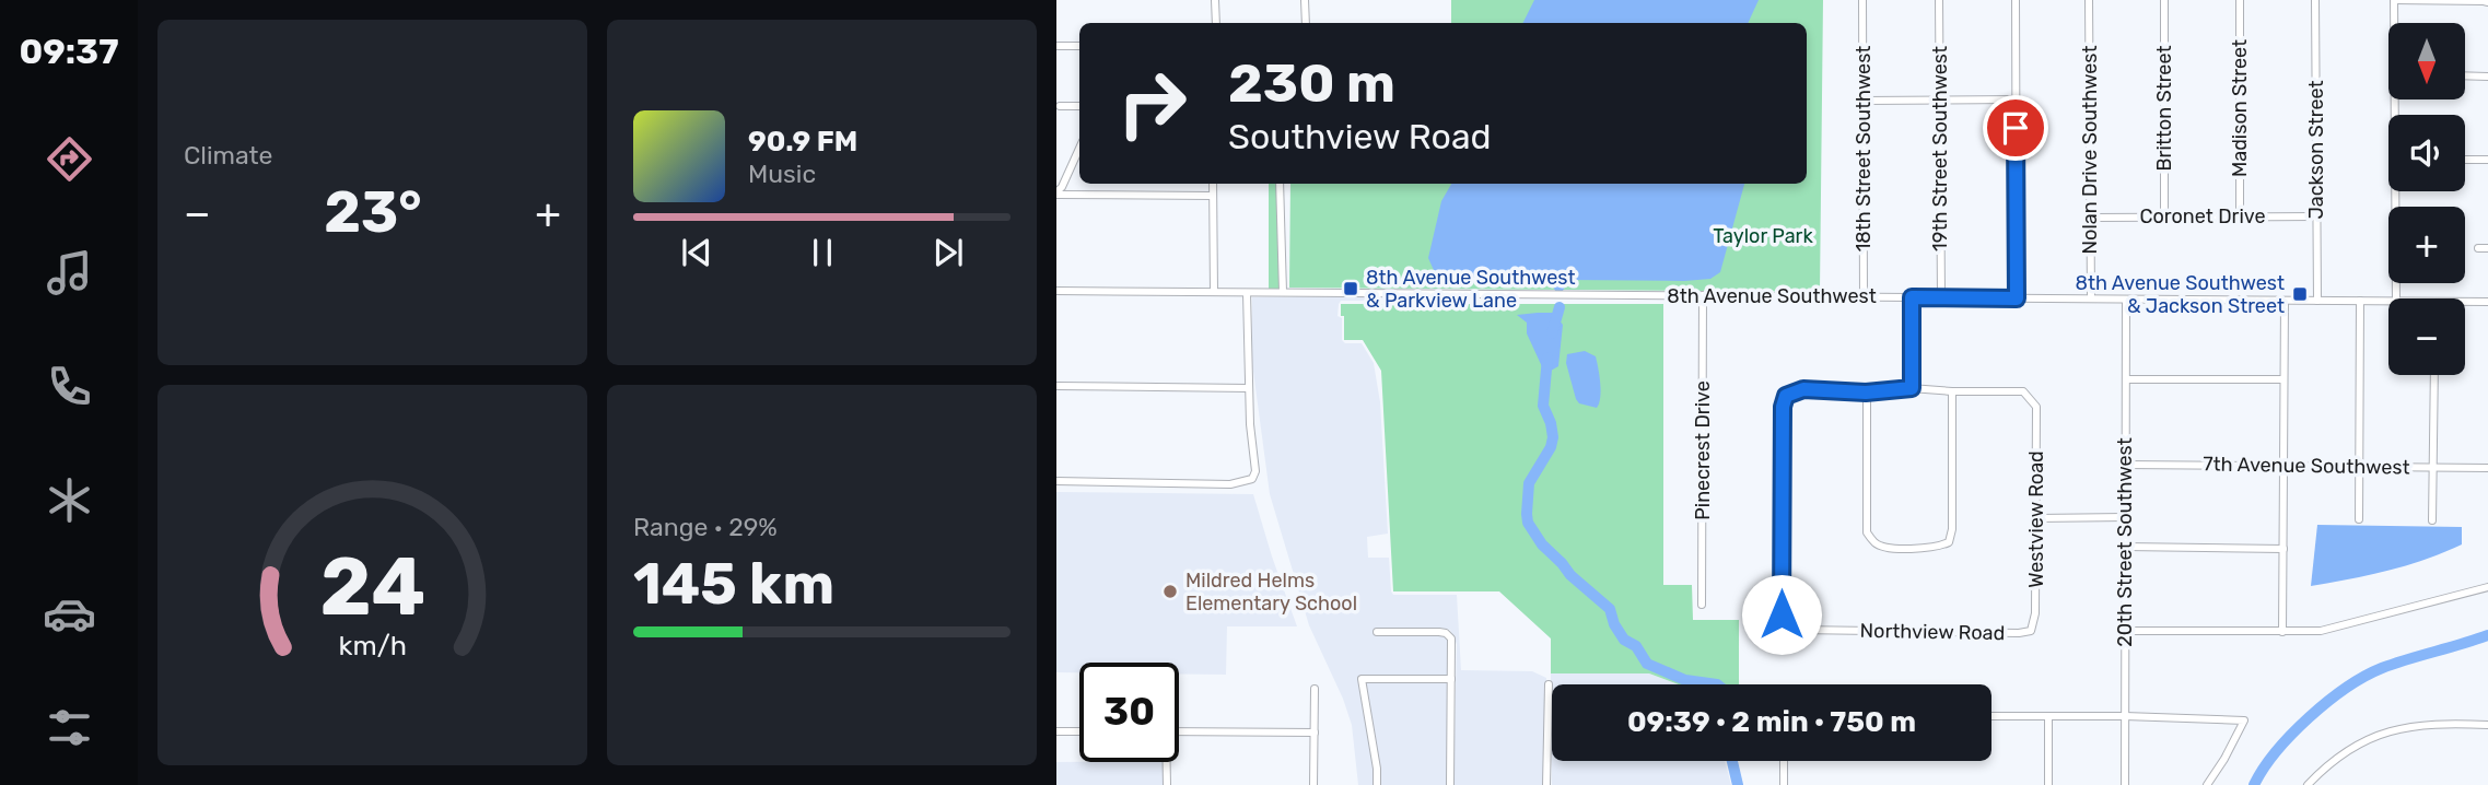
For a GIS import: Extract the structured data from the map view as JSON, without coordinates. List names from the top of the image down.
{
  "streets": {
    "street": [
      "Britton Street",
      "Madison Street",
      "18th Street Southwest",
      "19th Street Southwest",
      "Nolan Drive Southwest",
      "Jackson Street",
      "Coronet Drive",
      "8th Avenue Southwest",
      "Pinecrest Drive",
      "7th Avenue Southwest",
      "Westview Road",
      "20th Street Southwest",
      "Northview Road"
    ]
  },
  "crossings": [
    ["Britton Street", "Coronet Drive"],
    ["Madison Street", "Coronet Drive"],
    ["18th Street Southwest", "8th Avenue Southwest"],
    ["19th Street Southwest", "8th Avenue Southwest"],
    ["Nolan Drive Southwest", "Coronet Drive"],
    ["Nolan Drive Southwest", "8th Avenue Southwest"],
    ["Jackson Street", "Coronet Drive"],
    ["Jackson Street", "8th Avenue Southwest"],
    ["8th Avenue Southwest", "Pinecrest Drive"],
    ["8th Avenue Southwest", "20th Street Southwest"],
    ["7th Avenue Southwest", "20th Street Southwest"],
    ["Westview Road", "Northview Road"]
  ],
  "parks": ["Taylor Park"],
  "places": {
    "transit": ["8th Avenue Southwest & Parkview Lane", "8th Avenue Southwest & Jackson Street"],
    "other": ["Mildred Helms Elementary School"]
  },
  "north": "bottom",
  "page": {
    "tabs": "09:37",
    "tile": [
      "Climate",
      ["Range · 29%", "145 km"]
    ],
    "map_buttons": ["+", "−"],
    "turn": ["230 m", "Southview Road"],
    "song": ["90.9 FM", "Music"],
    "heat": ["−", "23°", "+"],
    "limit": "30",
    "trip": "09:39 · 2 min · 750 m",
    "gauge": ["24", "km/h"]
  }
}
